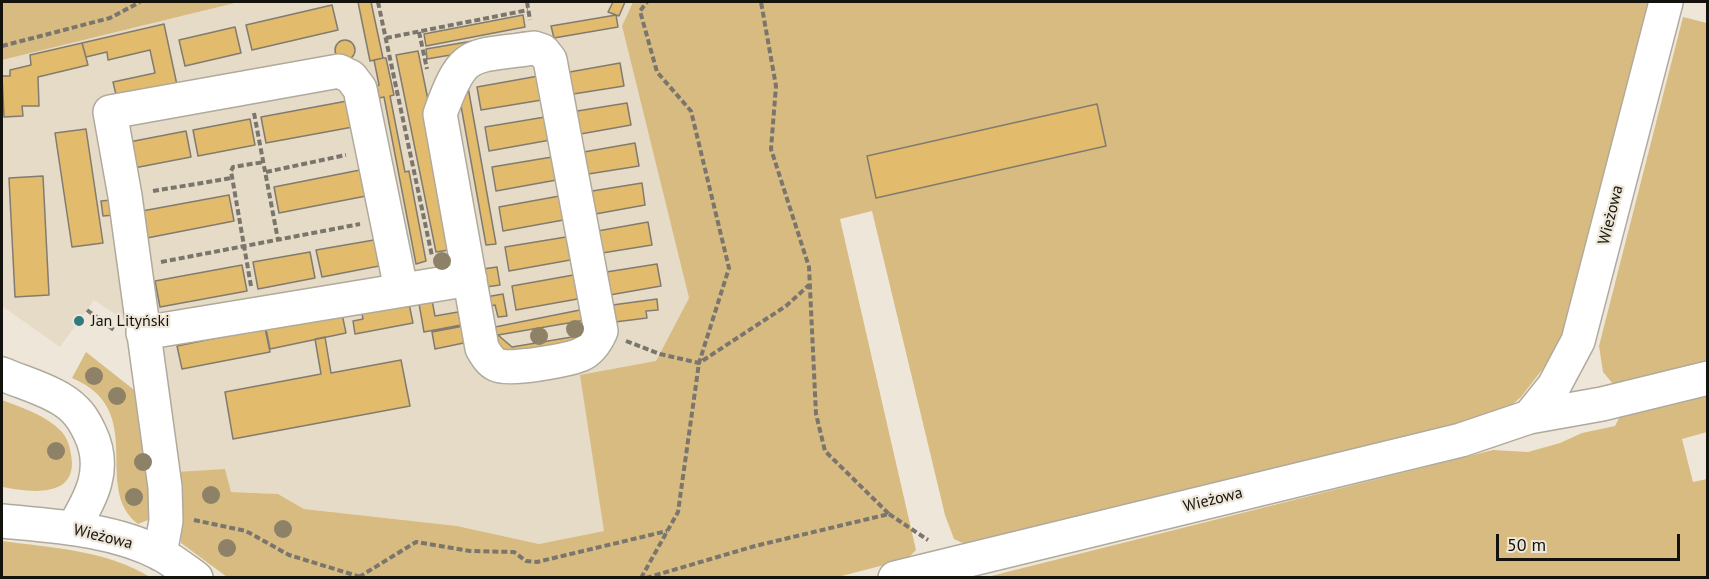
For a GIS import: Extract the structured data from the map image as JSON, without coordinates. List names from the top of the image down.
{
  "streets": {
    "lane": ["Wieżowa"]
  },
  "places": ["Jan Lityński"],
  "scale_bar": "50 m"
}
